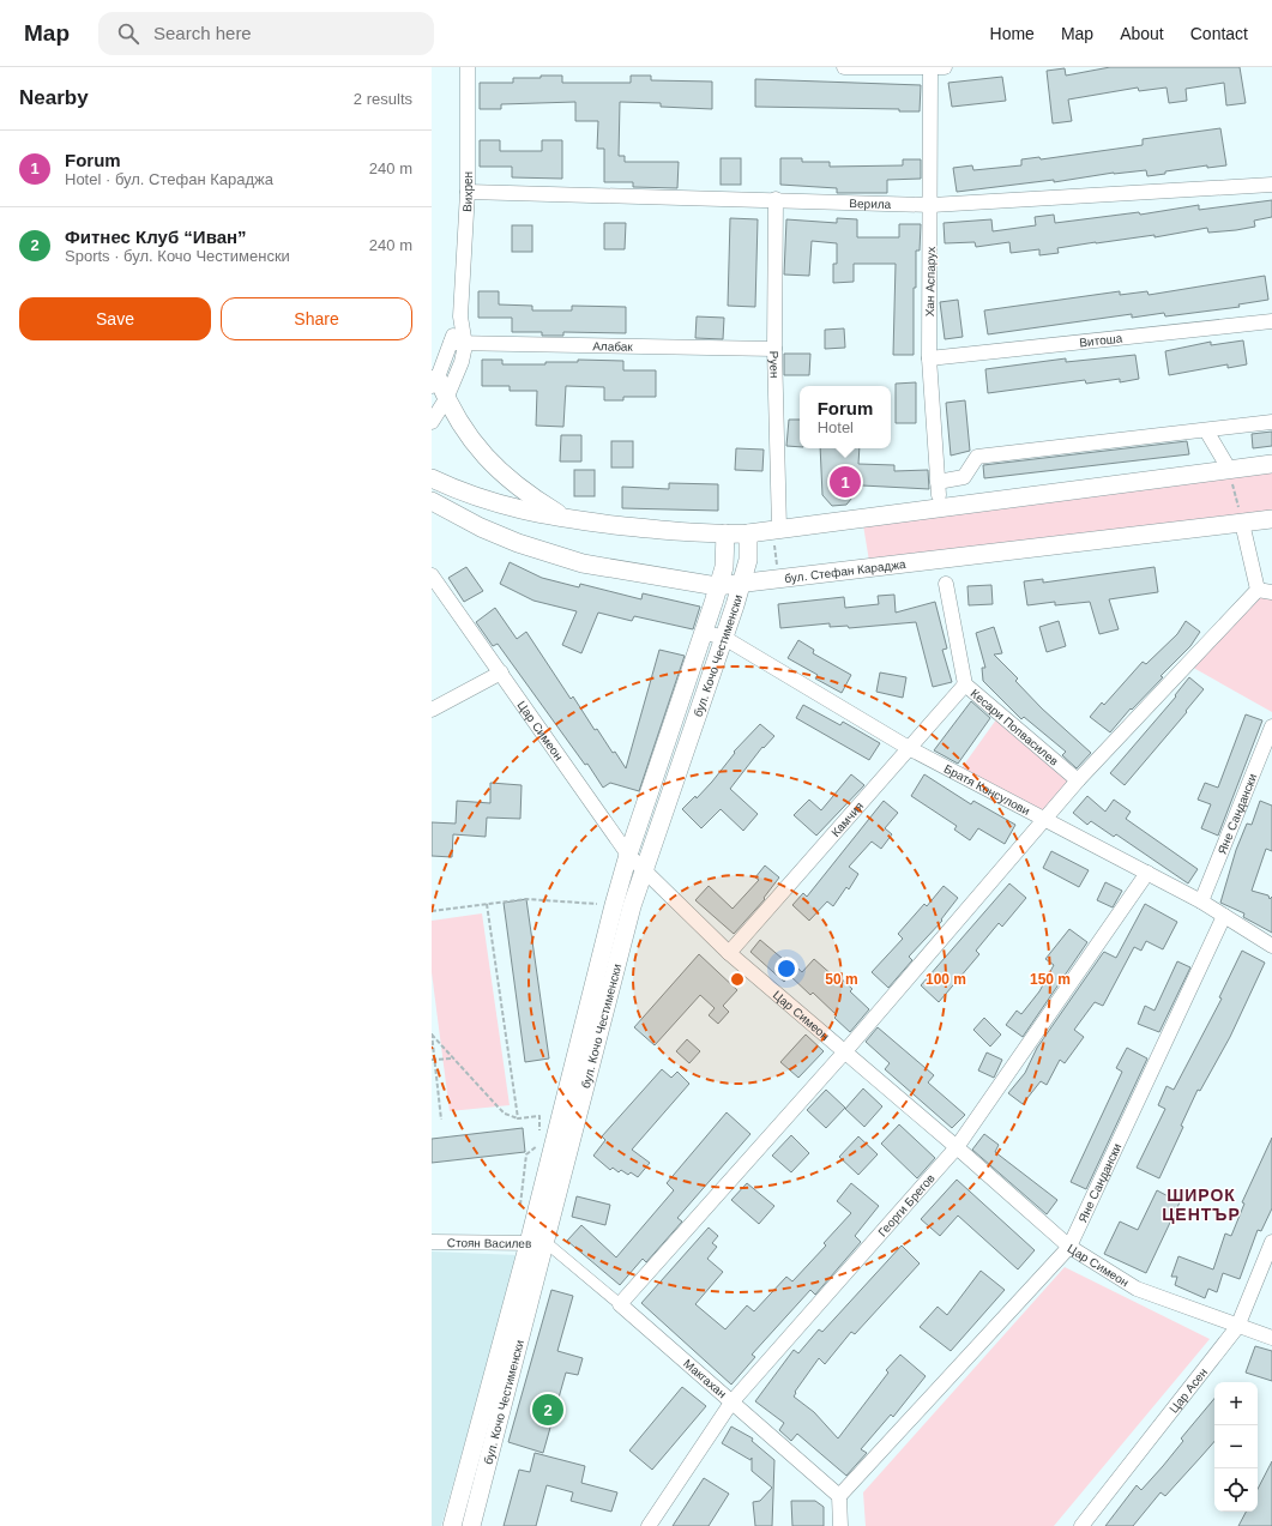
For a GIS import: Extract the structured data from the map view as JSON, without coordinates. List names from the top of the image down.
{
  "streets": {
    "street": [
      "Вихрен",
      "Верила",
      "Хан Аспарух",
      "Витоша",
      "Алабак",
      "Руен",
      "бул. Стефан Караджа",
      "бул. Кочо Честименски",
      "Кесари Попвасилев",
      "Цар Симеон",
      "Братя Консулови",
      "Яне Сандански",
      "Камчия",
      "Георги Брегов",
      "Стоян Василев",
      "Макгахан",
      "Цар Асен"
    ]
  },
  "crossings": [
    ["Вихрен", "Верила"],
    ["Верила", "Хан Аспарух"],
    ["Верила", "Руен"],
    ["Хан Аспарух", "Витоша"],
    ["Алабак", "Руен"],
    ["бул. Стефан Караджа", "бул. Кочо Честименски"],
    ["бул. Кочо Честименски", "Цар Симеон"],
    ["бул. Кочо Честименски", "Братя Консулови"],
    ["бул. Кочо Честименски", "Стоян Василев"],
    ["бул. Кочо Честименски", "Макгахан"],
    ["Кесари Попвасилев", "Камчия"],
    ["Цар Симеон", "Яне Сандански"],
    ["Цар Симеон", "Камчия"],
    ["Цар Симеон", "Георги Брегов"],
    ["Цар Симеон", "Цар Асен"],
    ["Братя Консулови", "Яне Сандански"],
    ["Братя Консулови", "Камчия"],
    ["Братя Консулови", "Георги Брегов"],
    ["Яне Сандански", "Макгахан"],
    ["Георги Брегов", "Макгахан"],
    ["Стоян Василев", "Макгахан"]
  ],
  "districts": ["ШИРОК ЦЕНТЪР"],
  "page": {
    "header": "Map",
    "search": "Search here",
    "nav": [
      "Home",
      "Map",
      "About",
      "Contact"
    ],
    "heading": ["Nearby", "2 results"],
    "list": [
      {
        "mark": "1",
        "name": "Forum",
        "note": "Hotel · бул. Стефан Караджа",
        "value": "240 m"
      },
      {
        "mark": "2",
        "name": "Фитнес Клуб “Иван”",
        "note": "Sports · бул. Кочо Честименски",
        "value": "240 m"
      }
    ],
    "buttons": ["Save", "Share"],
    "popup": ["Forum", "Hotel"],
    "pins": ["1", "2"],
    "map_buttons": ["+", "−"]
  },
  "rings": ["50 m", "100 m", "150 m"]
}
